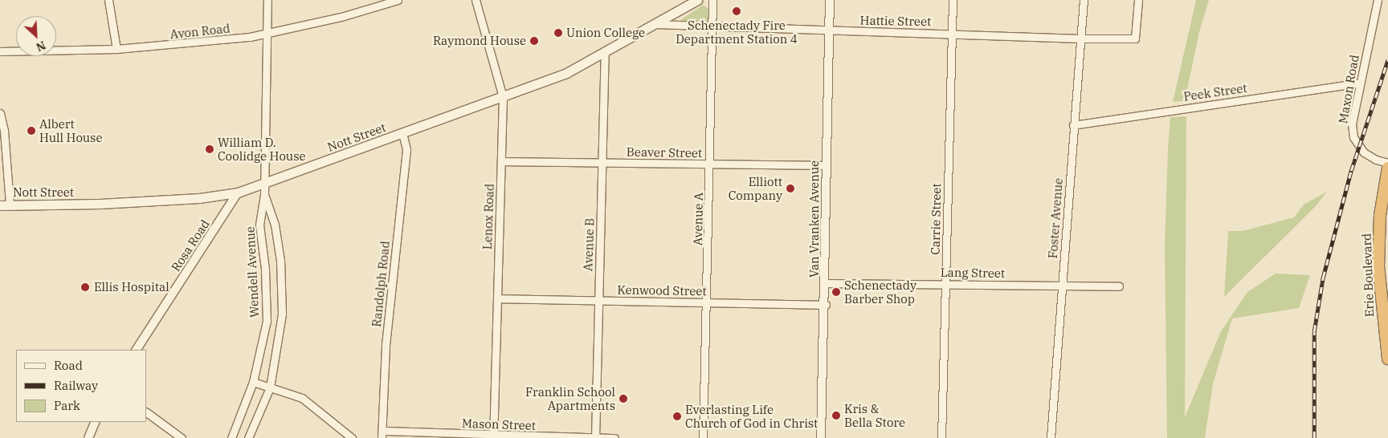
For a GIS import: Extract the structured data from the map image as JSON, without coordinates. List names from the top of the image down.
{
  "streets": {
    "highway": ["Erie Boulevard"],
    "main road": ["Nott Street"],
    "street": [
      "Hattie Street",
      "Avon Road",
      "Maxon Road",
      "Peek Street",
      "Beaver Street",
      "Lenox Road",
      "Foster Avenue",
      "Avenue A",
      "Van Vranken Avenue",
      "Carrie Street",
      "Avenue B",
      "Rosa Road",
      "Wendell Avenue",
      "Lang Street",
      "Randolph Road",
      "Kenwood Street",
      "Mason Street"
    ]
  },
  "crossings": [
    ["Hattie Street", "Nott Street"],
    ["Hattie Street", "Foster Avenue"],
    ["Hattie Street", "Avenue A"],
    ["Hattie Street", "Van Vranken Avenue"],
    ["Hattie Street", "Carrie Street"],
    ["Avon Road", "Wendell Avenue"],
    ["Maxon Road", "Peek Street"],
    ["Peek Street", "Foster Avenue"],
    ["Nott Street", "Lenox Road"],
    ["Nott Street", "Avenue B"],
    ["Nott Street", "Rosa Road"],
    ["Nott Street", "Wendell Avenue"],
    ["Nott Street", "Randolph Road"],
    ["Beaver Street", "Lenox Road"],
    ["Beaver Street", "Avenue A"],
    ["Beaver Street", "Van Vranken Avenue"],
    ["Beaver Street", "Avenue B"],
    ["Lenox Road", "Kenwood Street"],
    ["Lenox Road", "Mason Street"],
    ["Foster Avenue", "Lang Street"],
    ["Avenue A", "Kenwood Street"],
    ["Van Vranken Avenue", "Lang Street"],
    ["Van Vranken Avenue", "Kenwood Street"],
    ["Carrie Street", "Lang Street"],
    ["Avenue B", "Kenwood Street"],
    ["Avenue B", "Mason Street"],
    ["Randolph Road", "Mason Street"]
  ],
  "places": [
    "Schenectady Fire Department Station 4",
    "Union College",
    "Raymond House",
    "Albert Hull House",
    "William D. Coolidge House",
    "Elliott Company",
    "Ellis Hospital",
    "Schenectady Barber Shop",
    "Franklin School Apartments",
    "Kris & Bella Store",
    "Everlasting Life Church of God in Christ"
  ],
  "legend": ["Road", "Railway", "Park"],
  "north": "bottom right"
}
